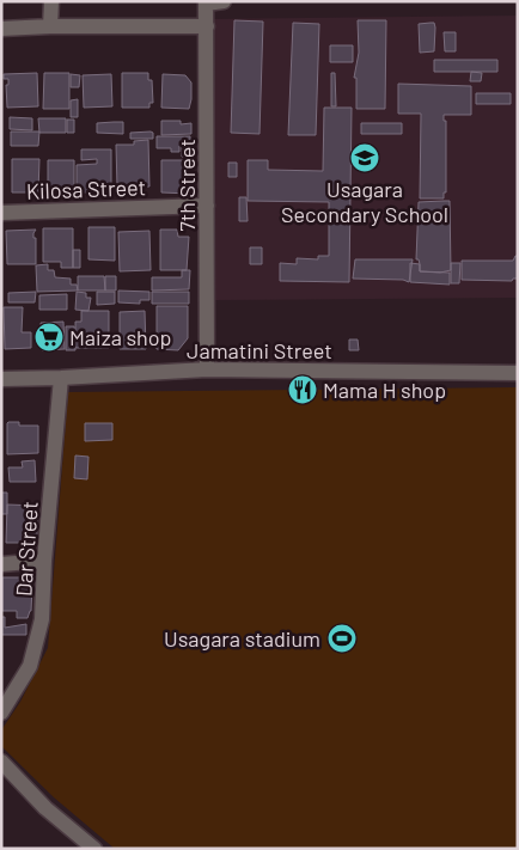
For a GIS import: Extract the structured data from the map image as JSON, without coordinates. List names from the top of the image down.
{
  "streets": {
    "street": [
      "7th Street",
      "Kilosa Street",
      "Jamatini Street",
      "Dar Street"
    ]
  },
  "crossings": [
    ["7th Street", "Kilosa Street"],
    ["7th Street", "Jamatini Street"],
    ["Jamatini Street", "Dar Street"]
  ],
  "places": {
    "school or university": ["Usagara Secondary School"],
    "supermarket": ["Maiza shop"],
    "restaurant": ["Mama H shop"],
    "sports": ["Usagara stadium"]
  }
}
